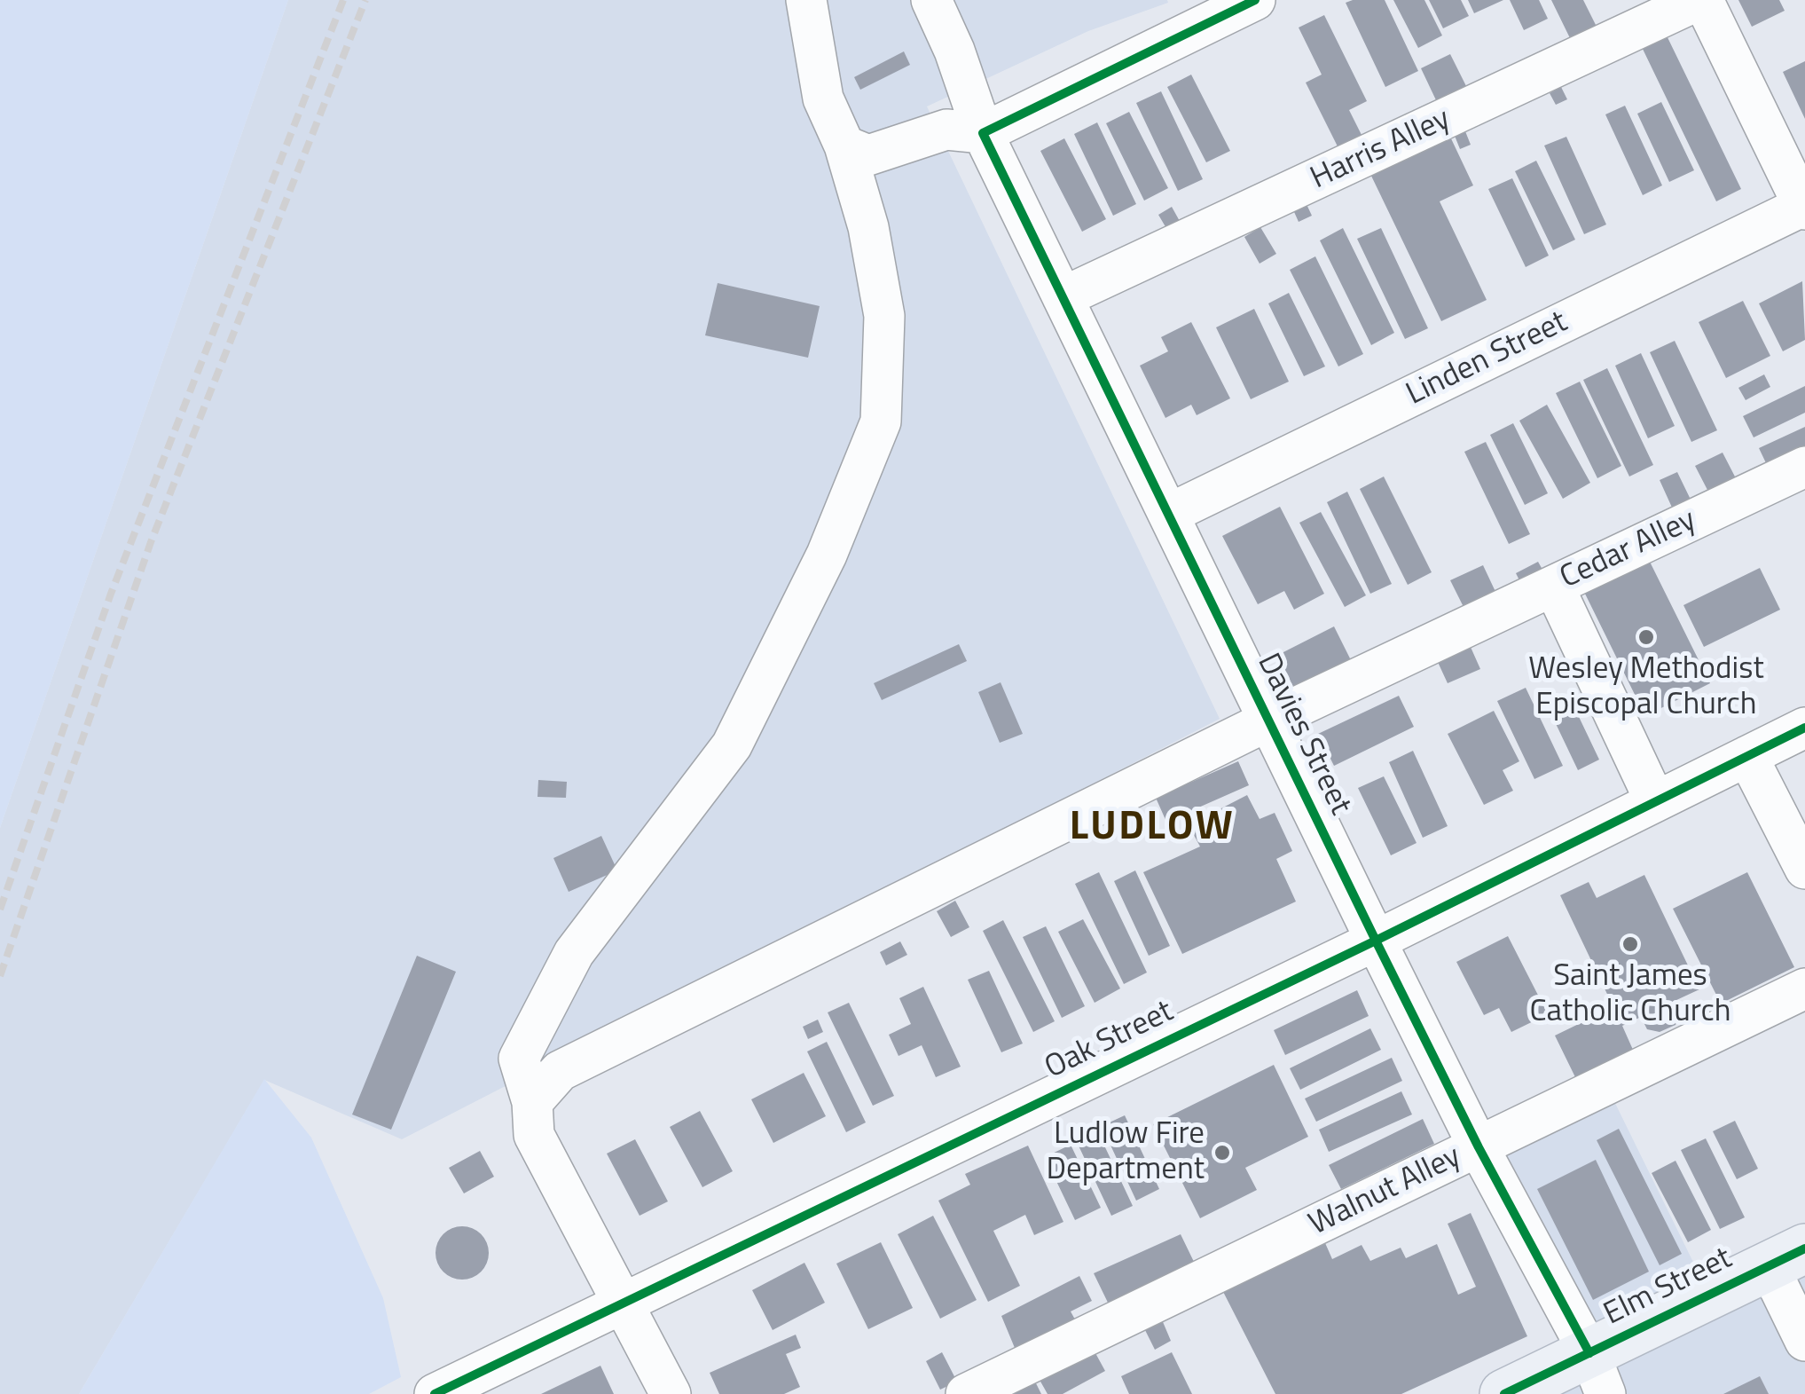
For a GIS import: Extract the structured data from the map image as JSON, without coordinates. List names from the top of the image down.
{
  "streets": {
    "main road": ["Elm Street"],
    "street": [
      "Harris Alley",
      "Linden Street",
      "Cedar Alley",
      "Davies Street",
      "Oak Street",
      "Walnut Alley"
    ]
  },
  "crossings": [
    ["Harris Alley", "Davies Street"],
    ["Linden Street", "Davies Street"],
    ["Cedar Alley", "Davies Street"],
    ["Davies Street", "Oak Street"],
    ["Davies Street", "Walnut Alley"],
    ["Davies Street", "Elm Street"]
  ],
  "districts": ["LUDLOW"],
  "places": ["Wesley Methodist Episcopal Church", "Saint James Catholic Church", "Ludlow Fire Department"]
}
